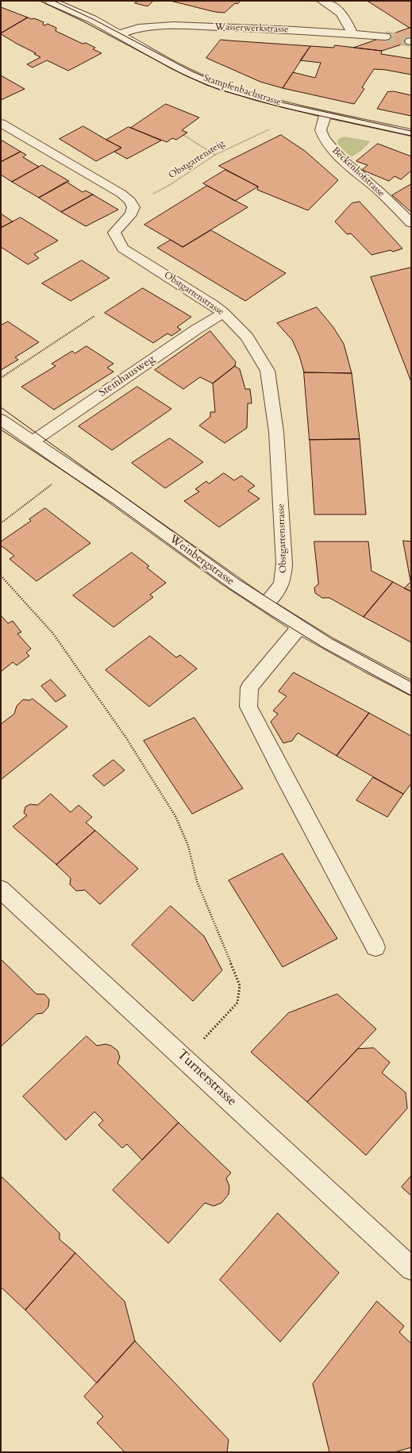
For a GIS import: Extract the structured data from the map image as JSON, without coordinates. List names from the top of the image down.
{
  "streets": {
    "street": [
      "Wasserwerkstrasse",
      "Stampfenbachstrasse",
      "Beckenhofstrasse",
      "Obstgartenstrasse",
      "Steinhausweg",
      "Weinbergstrasse",
      "Turnerstrasse"
    ],
    "path": ["Obstgartensteig"]
  },
  "crossings": [
    ["Wasserwerkstrasse", "Stampfenbachstrasse"],
    ["Stampfenbachstrasse", "Beckenhofstrasse"],
    ["Obstgartenstrasse", "Steinhausweg"],
    ["Obstgartenstrasse", "Weinbergstrasse"],
    ["Steinhausweg", "Weinbergstrasse"]
  ]
}
